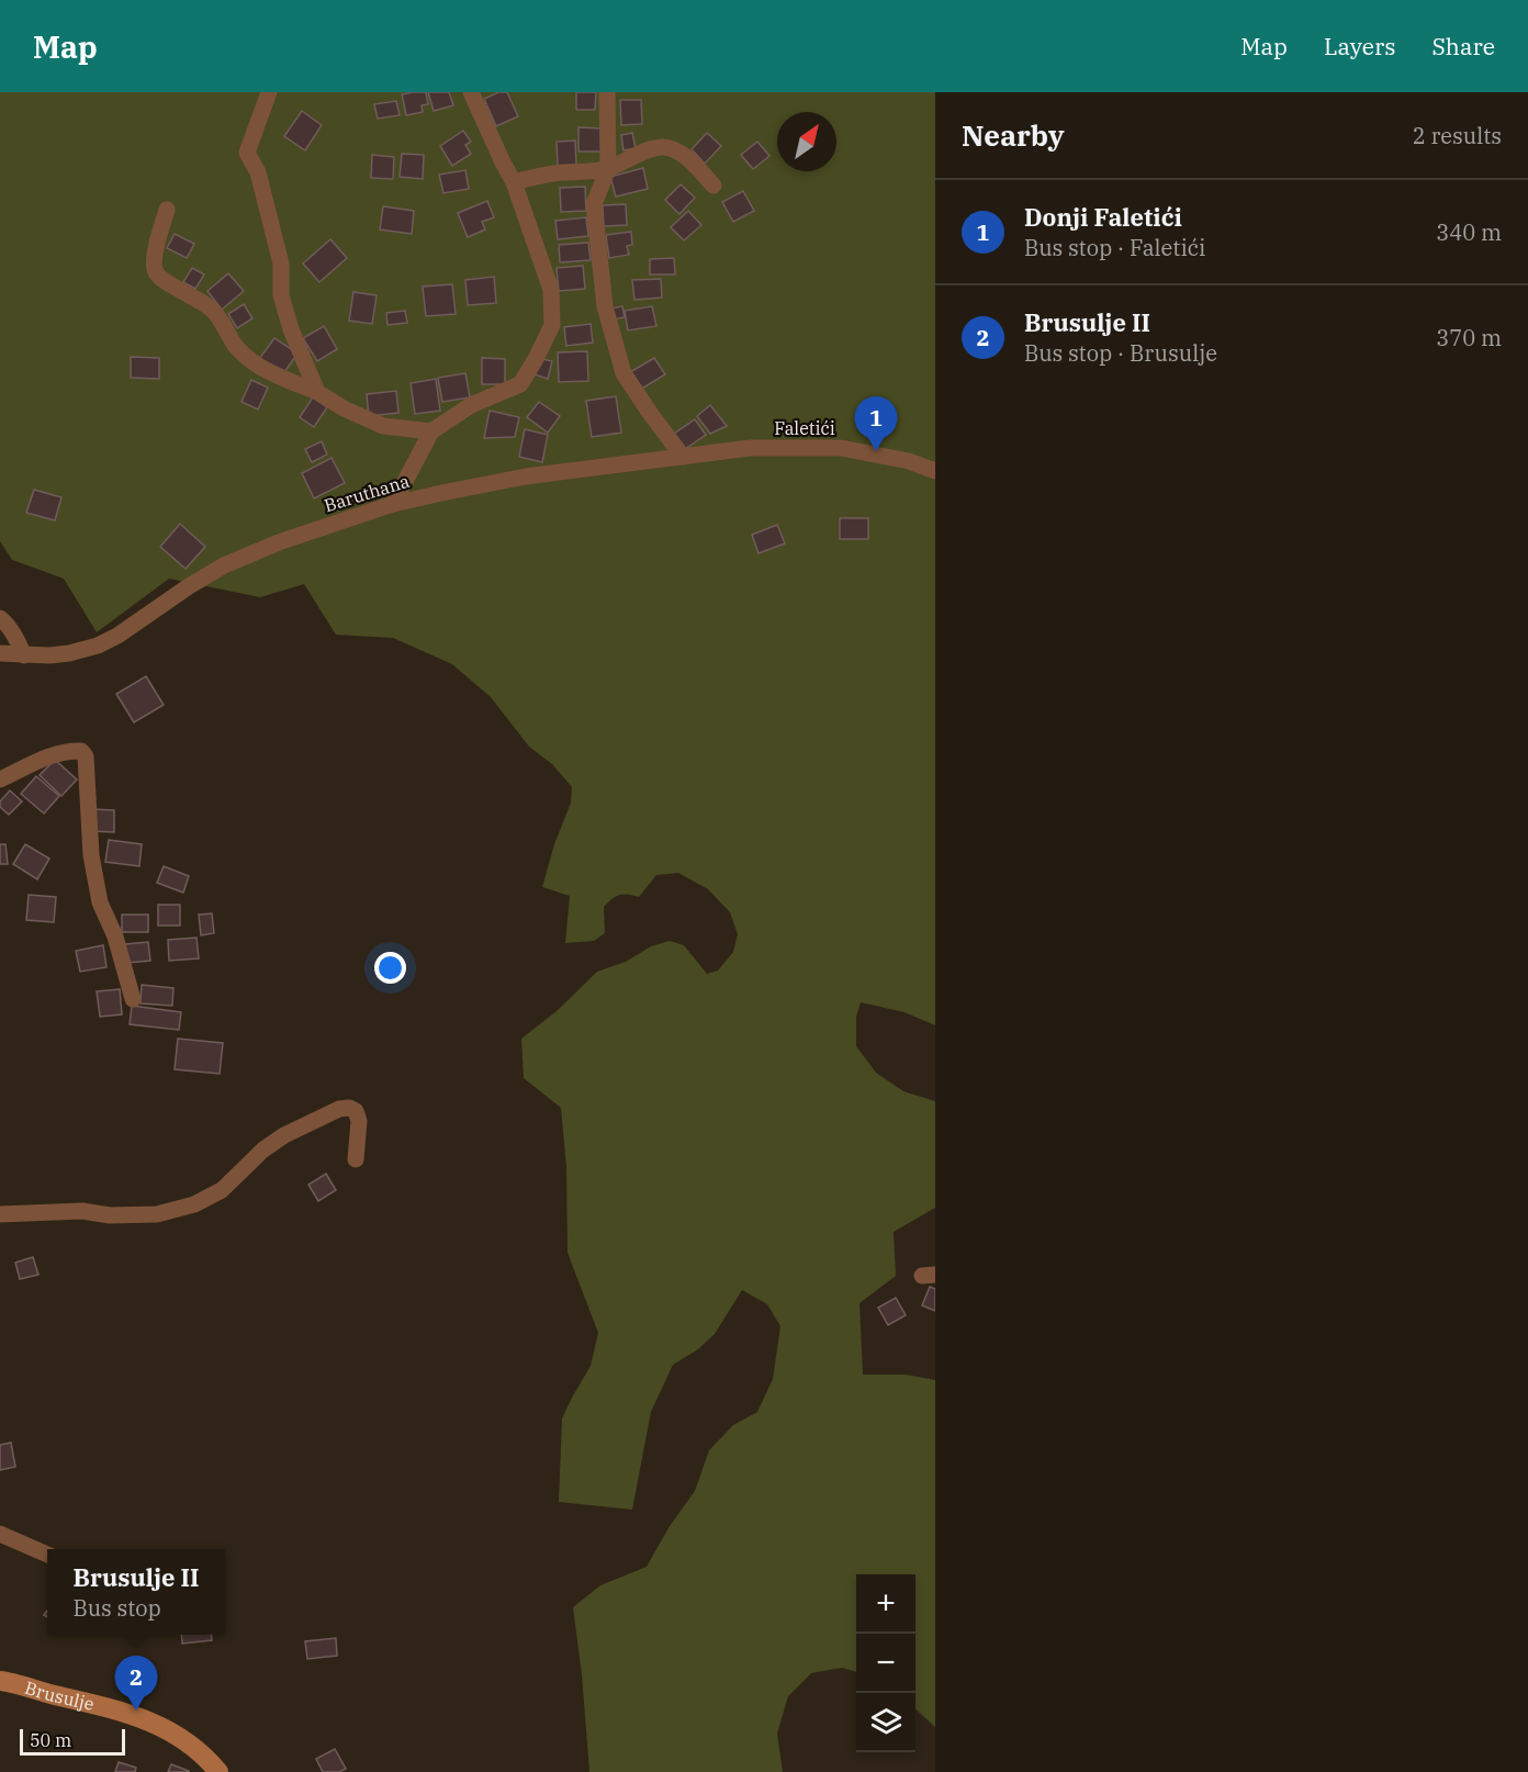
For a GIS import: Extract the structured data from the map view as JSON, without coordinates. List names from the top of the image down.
{
  "streets": {
    "main road": ["Brusulje"],
    "street": ["Faletići", "Baruthana"]
  },
  "crossings": [
    ["Faletići", "Baruthana"]
  ],
  "scale_bar": "50 m",
  "north": "top right",
  "page": {
    "header": "Map",
    "nav": ["Map", "Layers", "Share"],
    "heading": ["Nearby", "2 results"],
    "list": [
      {
        "mark": "1",
        "name": "Donji Faletići",
        "note": "Bus stop · Faletići",
        "value": "340 m"
      },
      {
        "mark": "2",
        "name": "Brusulje II",
        "note": "Bus stop · Brusulje",
        "value": "370 m"
      }
    ],
    "pins": ["1", "2"],
    "popup": ["Brusulje II", "Bus stop"],
    "map_buttons": ["+", "−"],
    "scale": "50 m"
  }
}
